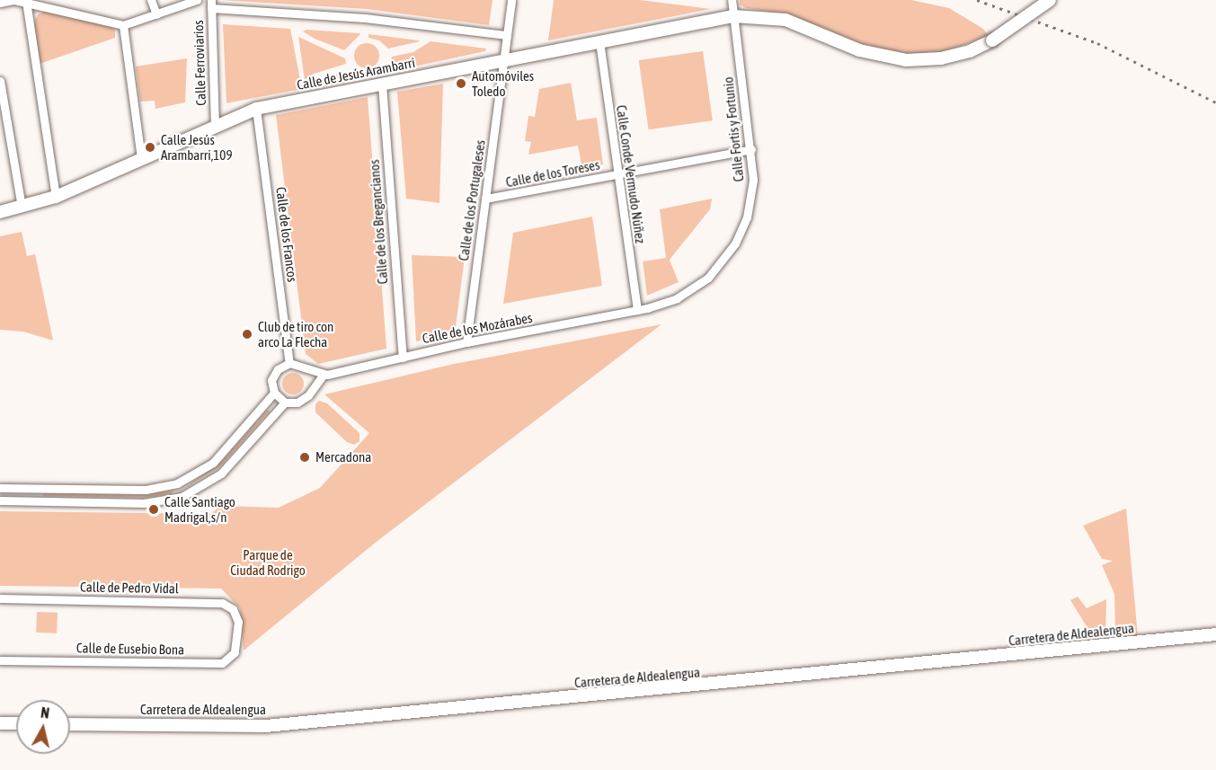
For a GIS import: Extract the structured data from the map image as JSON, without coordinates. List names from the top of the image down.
{
  "streets": {
    "street": [
      "Calle Ferroviarios",
      "Calle de Jesús Arambarri",
      "Calle Fortis y Fortunio",
      "Calle de los Toreses",
      "Calle Conde Vermudo Núñez",
      "Calle de los Portugaleses",
      "Calle de los Bregancianos",
      "Calle de los Francos",
      "Calle de los Mozárabes",
      "Calle de Pedro Vidal",
      "Carretera de Aldealengua",
      "Calle de Eusebio Bona"
    ]
  },
  "crossings": [
    ["Calle Ferroviarios", "Calle de Jesús Arambarri"],
    ["Calle de Jesús Arambarri", "Calle Fortis y Fortunio"],
    ["Calle de Jesús Arambarri", "Calle Conde Vermudo Núñez"],
    ["Calle de Jesús Arambarri", "Calle de los Portugaleses"],
    ["Calle de Jesús Arambarri", "Calle de los Bregancianos"],
    ["Calle de Jesús Arambarri", "Calle de los Francos"],
    ["Calle Fortis y Fortunio", "Calle de los Toreses"],
    ["Calle Fortis y Fortunio", "Calle Conde Vermudo Núñez"],
    ["Calle Fortis y Fortunio", "Calle de los Mozárabes"],
    ["Calle de los Toreses", "Calle Conde Vermudo Núñez"],
    ["Calle de los Toreses", "Calle de los Portugaleses"],
    ["Calle Conde Vermudo Núñez", "Calle de los Mozárabes"],
    ["Calle de los Portugaleses", "Calle de los Mozárabes"],
    ["Calle de los Bregancianos", "Calle de los Mozárabes"],
    ["Calle de Pedro Vidal", "Calle de Eusebio Bona"]
  ],
  "parks": ["Parque de Ciudad Rodrigo"],
  "places": [
    "Automóviles Toledo",
    "Calle Jesús Arambarri,109",
    "Club de tiro con arco La Flecha",
    "Mercadona",
    "Calle Santiago Madrigal,s/n"
  ],
  "north": "top"
}
